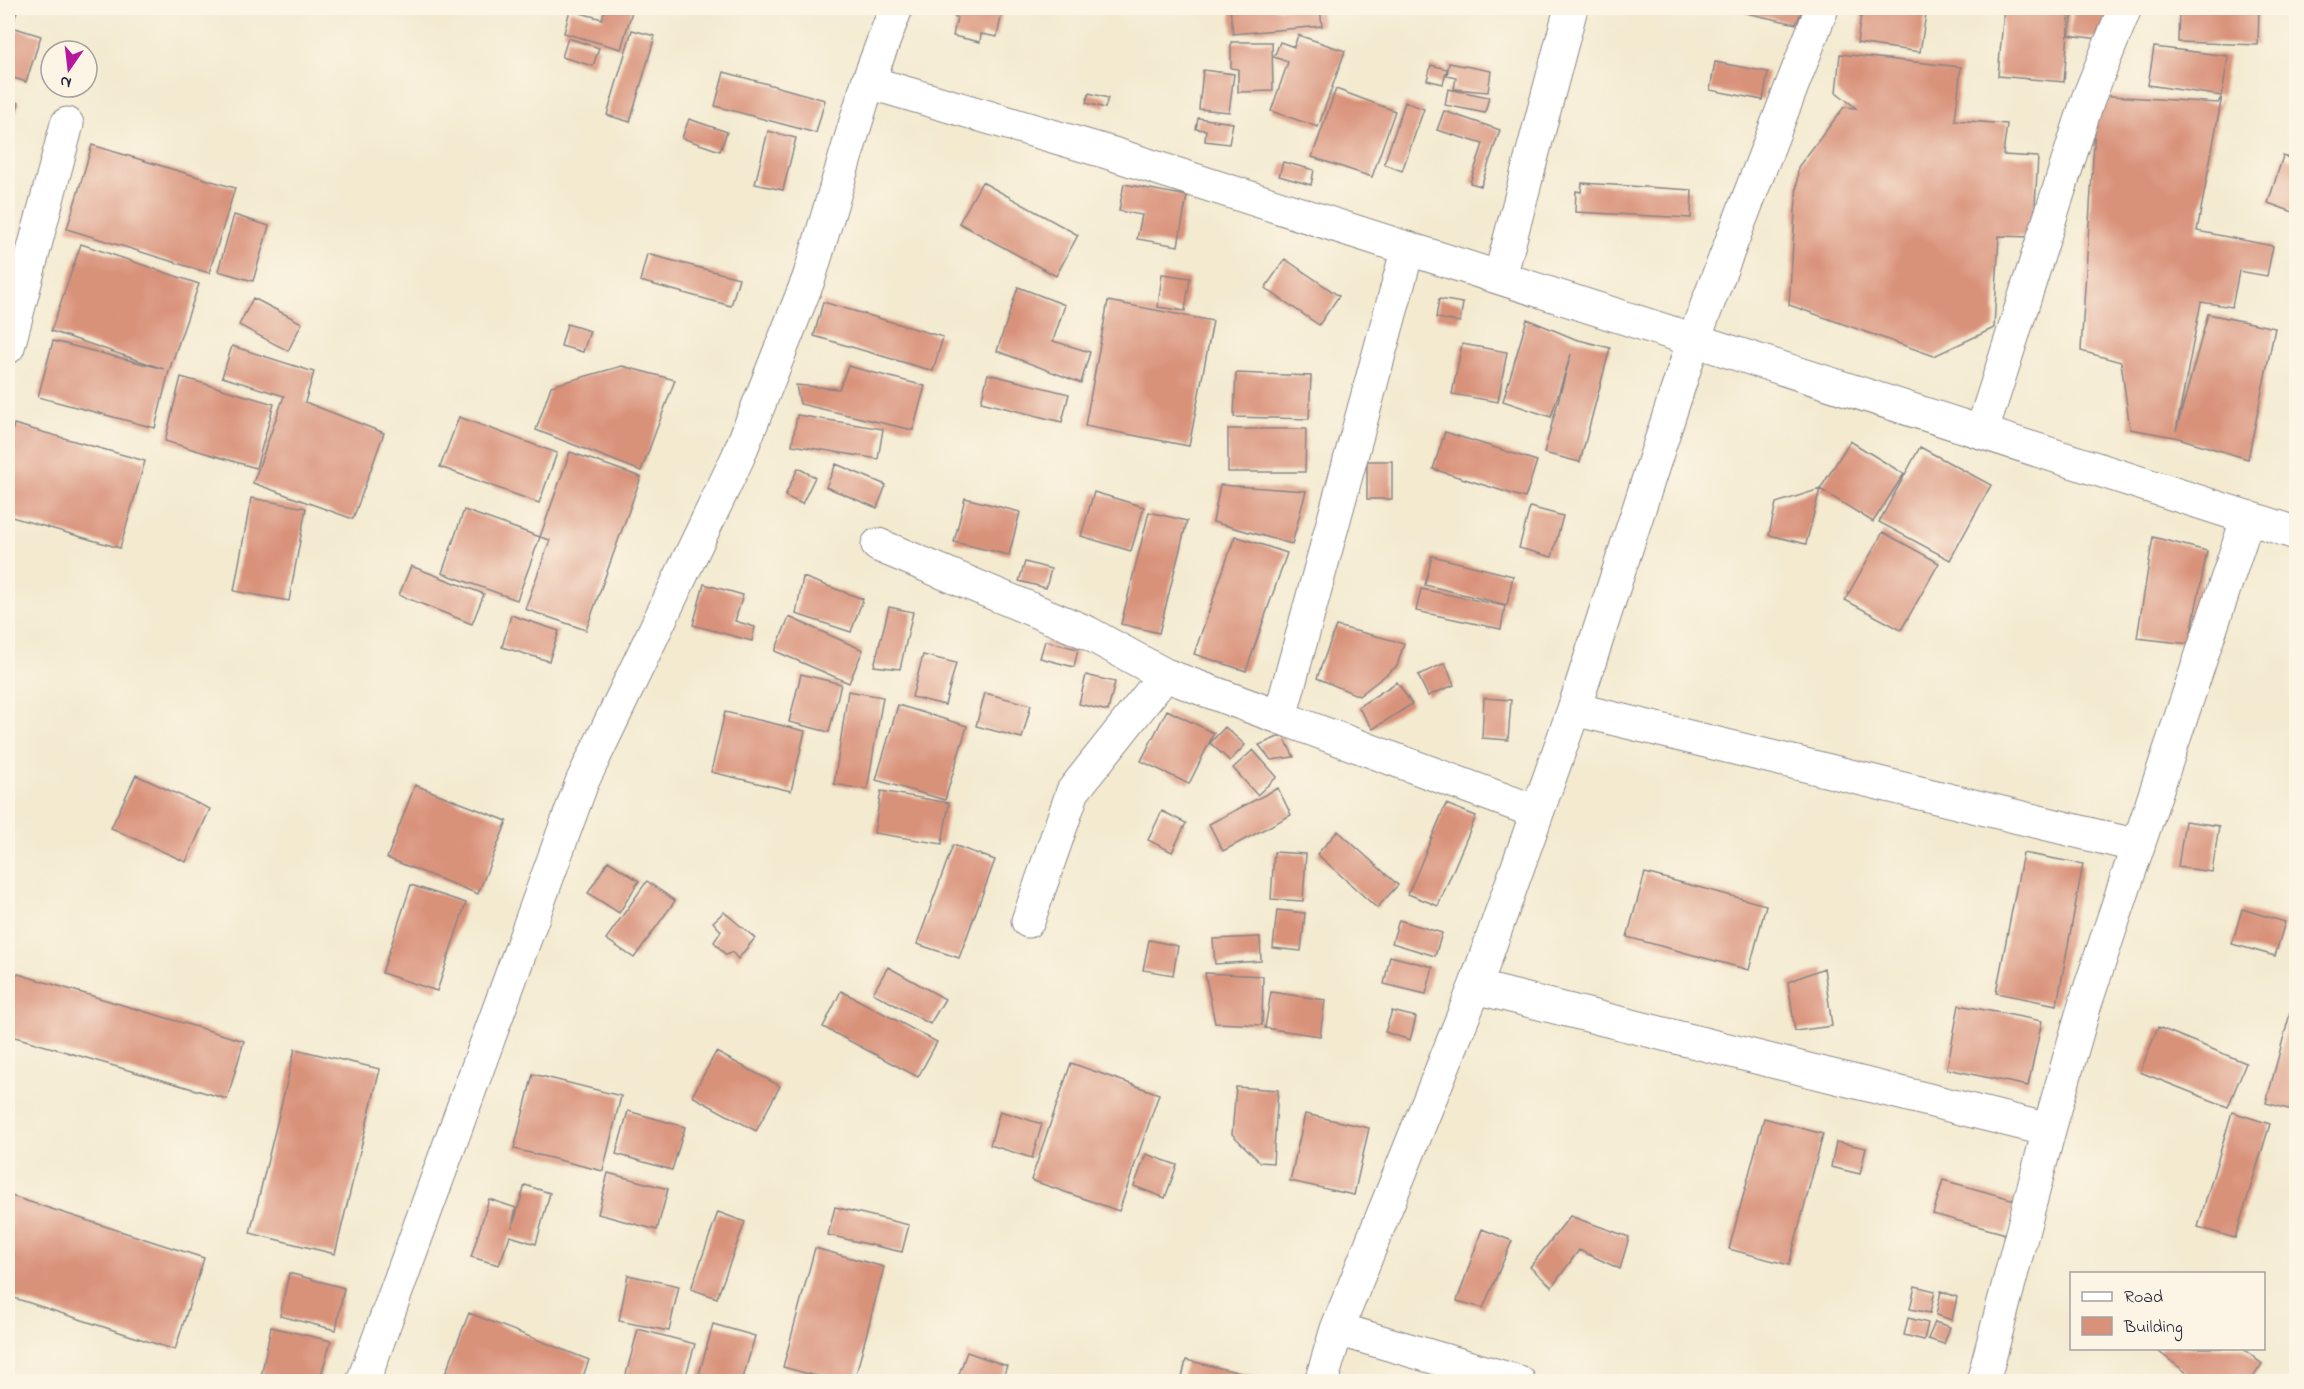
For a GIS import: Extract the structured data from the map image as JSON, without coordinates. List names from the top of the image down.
{
  "legend": ["Road", "Building"],
  "north": "bottom"
}
